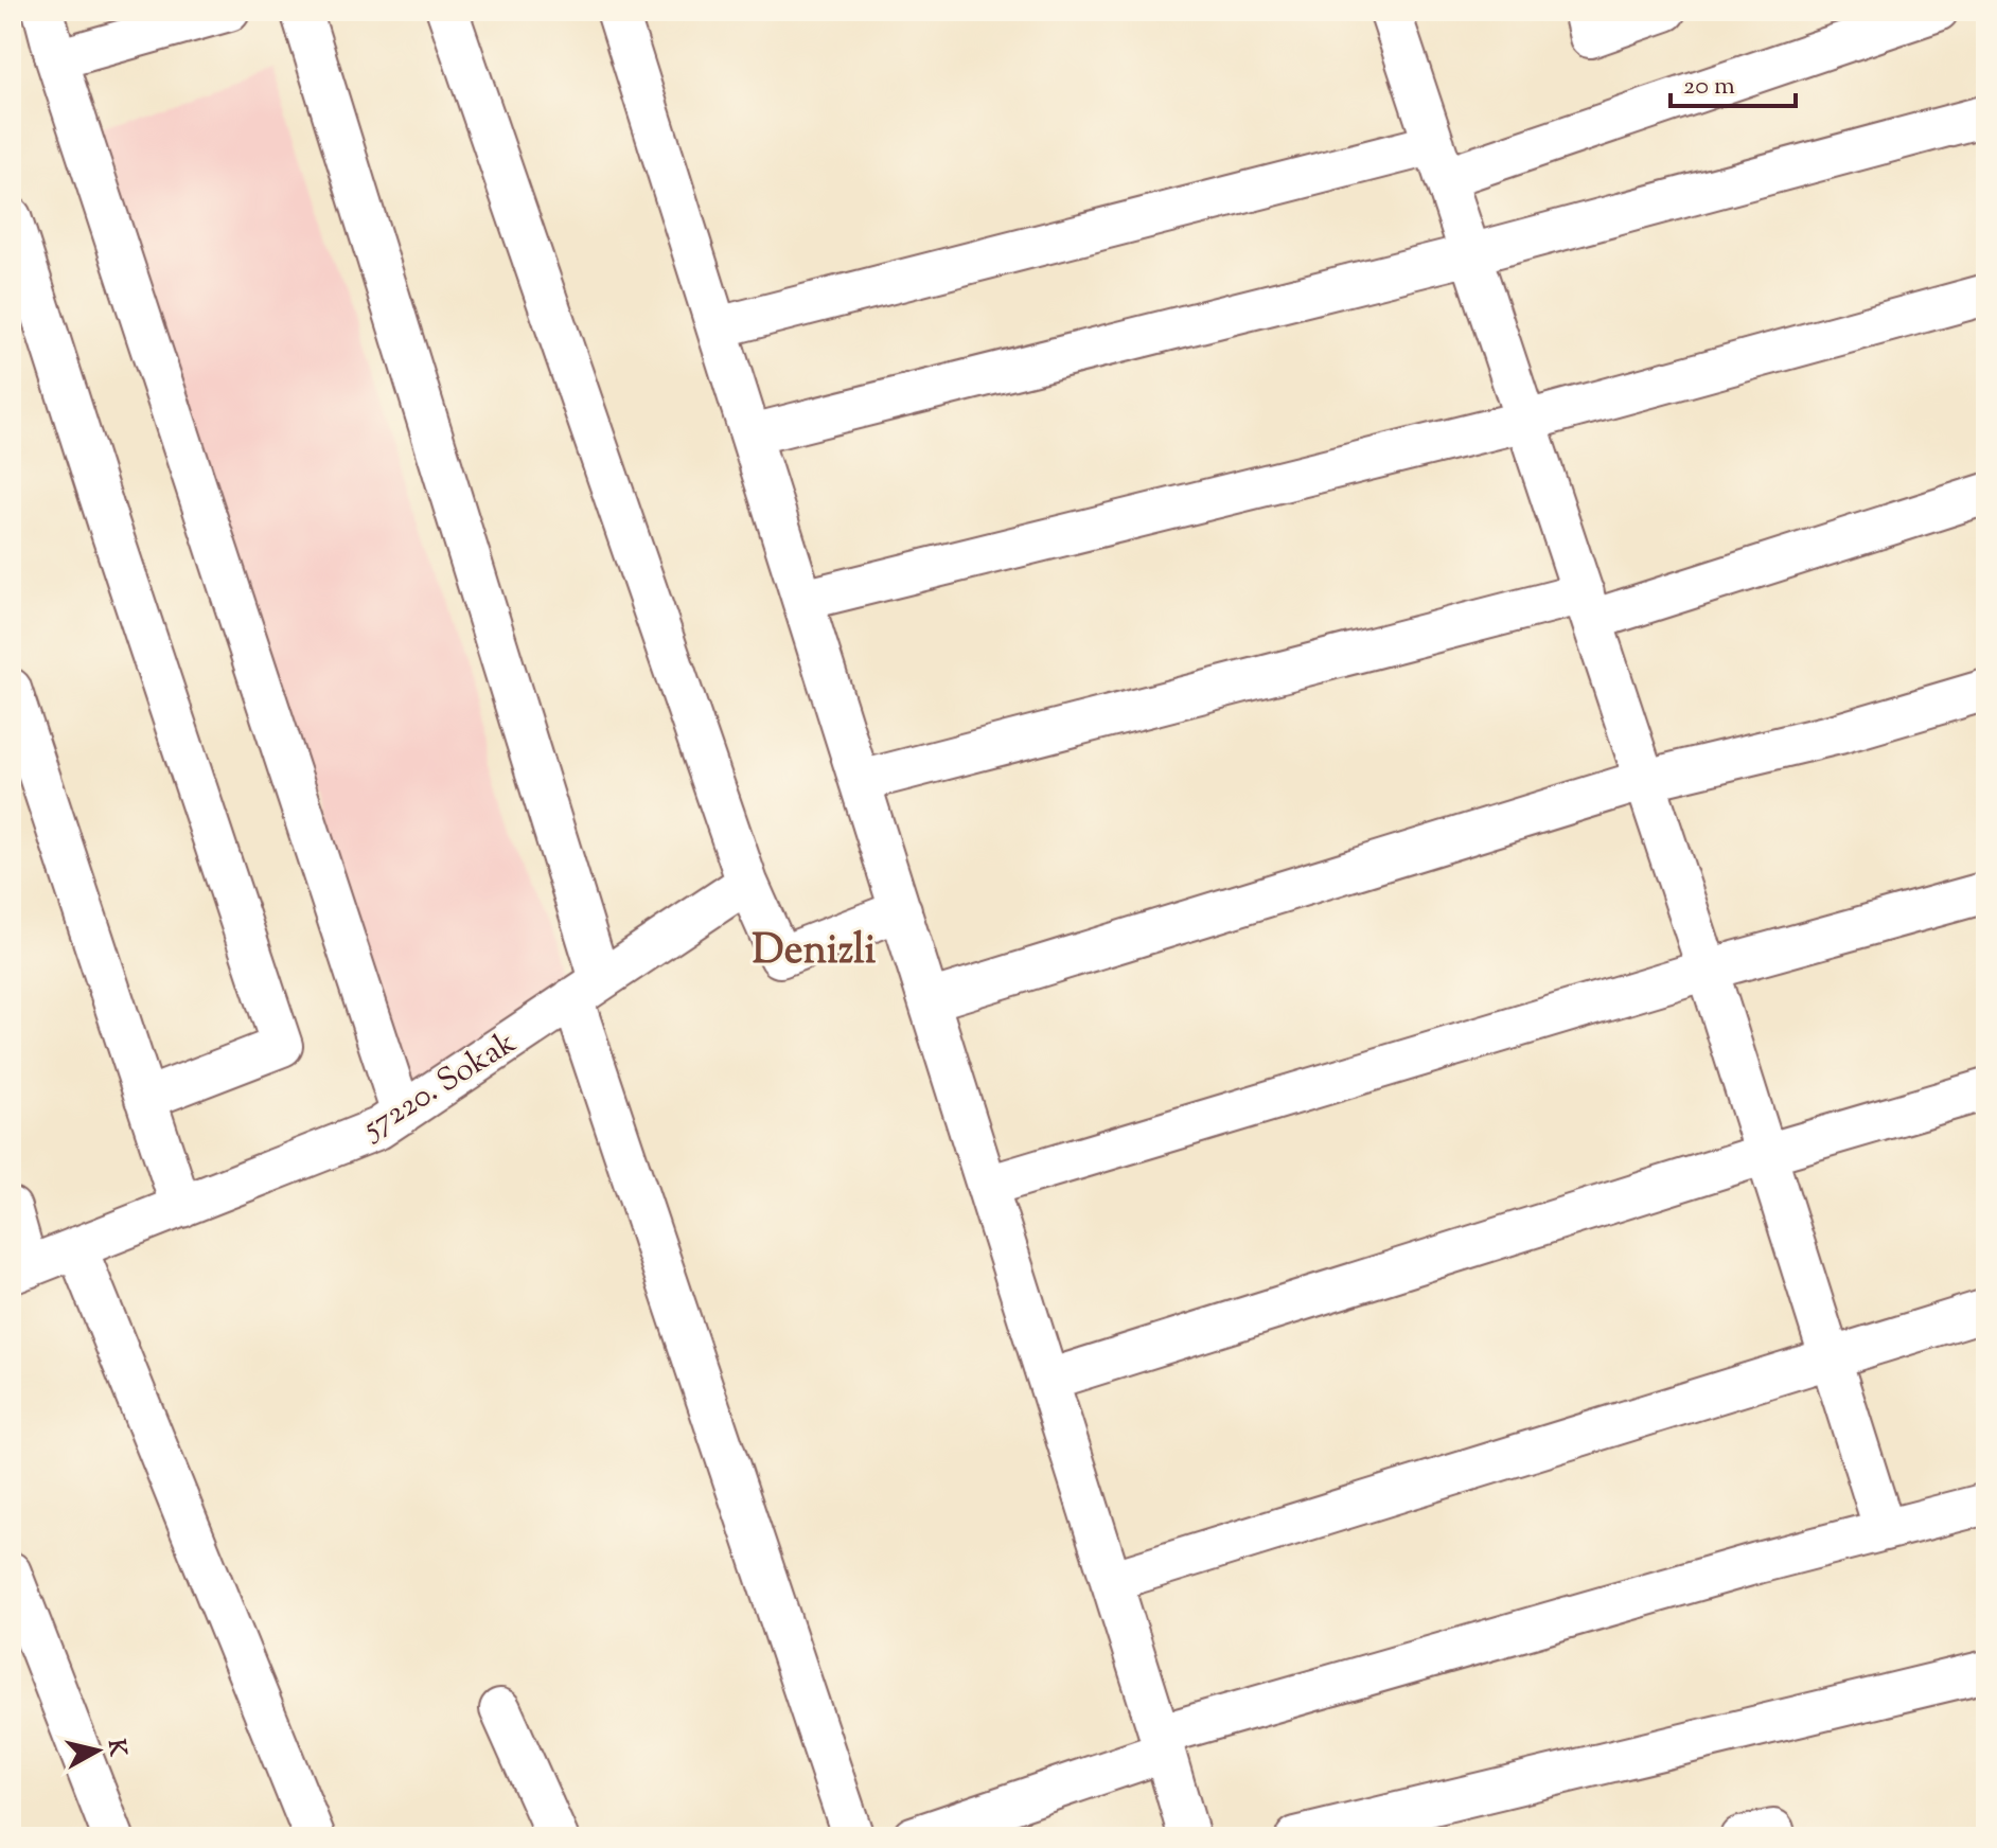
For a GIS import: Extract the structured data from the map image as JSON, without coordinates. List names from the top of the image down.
{
  "streets": {
    "street": ["57220. Sokak"]
  },
  "districts": ["Denizli"],
  "scale_bar": "20 m",
  "north": "right"
}
